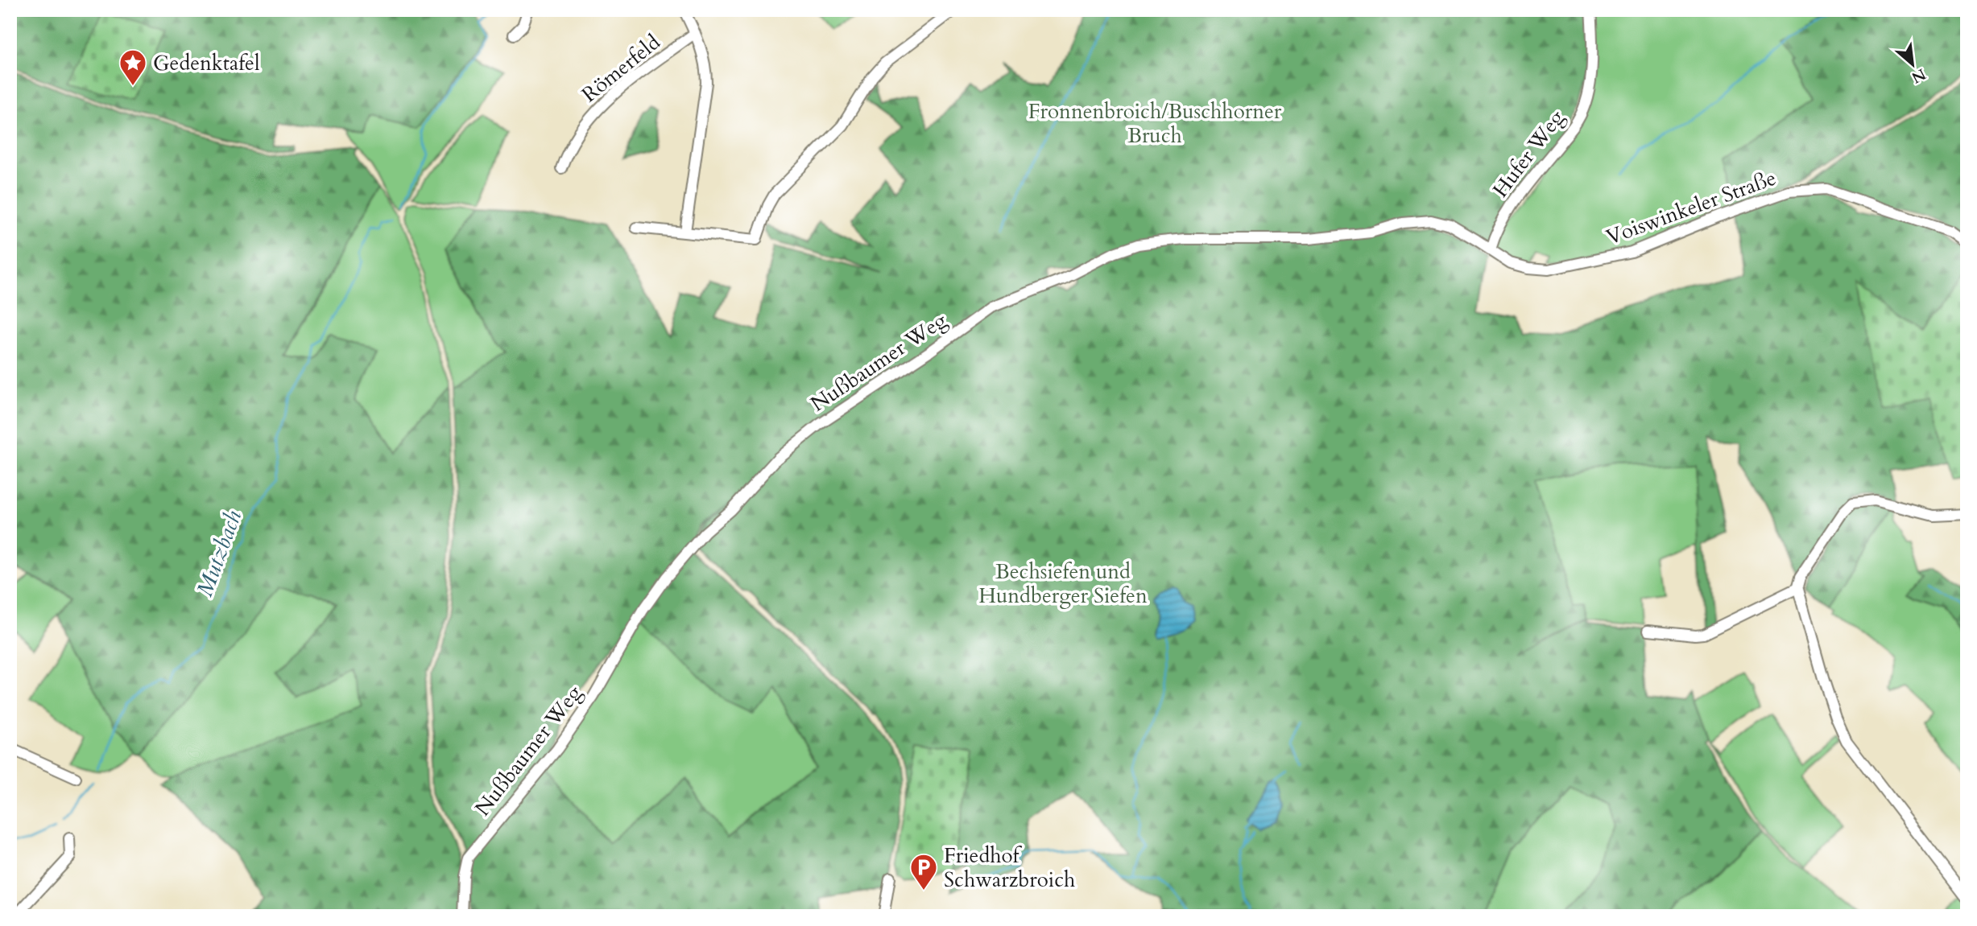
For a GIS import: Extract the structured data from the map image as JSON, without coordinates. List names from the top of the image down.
{
  "streets": {
    "street": [
      "Römerfeld",
      "Hufer Weg",
      "Voiswinkeler Straße",
      "Nußbaumer Weg"
    ]
  },
  "crossings": [
    ["Hufer Weg", "Voiswinkeler Straße"],
    ["Hufer Weg", "Nußbaumer Weg"],
    ["Voiswinkeler Straße", "Nußbaumer Weg"]
  ],
  "water": ["Mutzbach"],
  "parks": ["Fronnenbroich/Buschhorner Bruch", "Bechsiefen und Hundberger Siefen"],
  "places": {
    "place": ["Gedenktafel"],
    "parking": ["Friedhof Schwarzbroich"]
  },
  "north": "bottom right"
}
